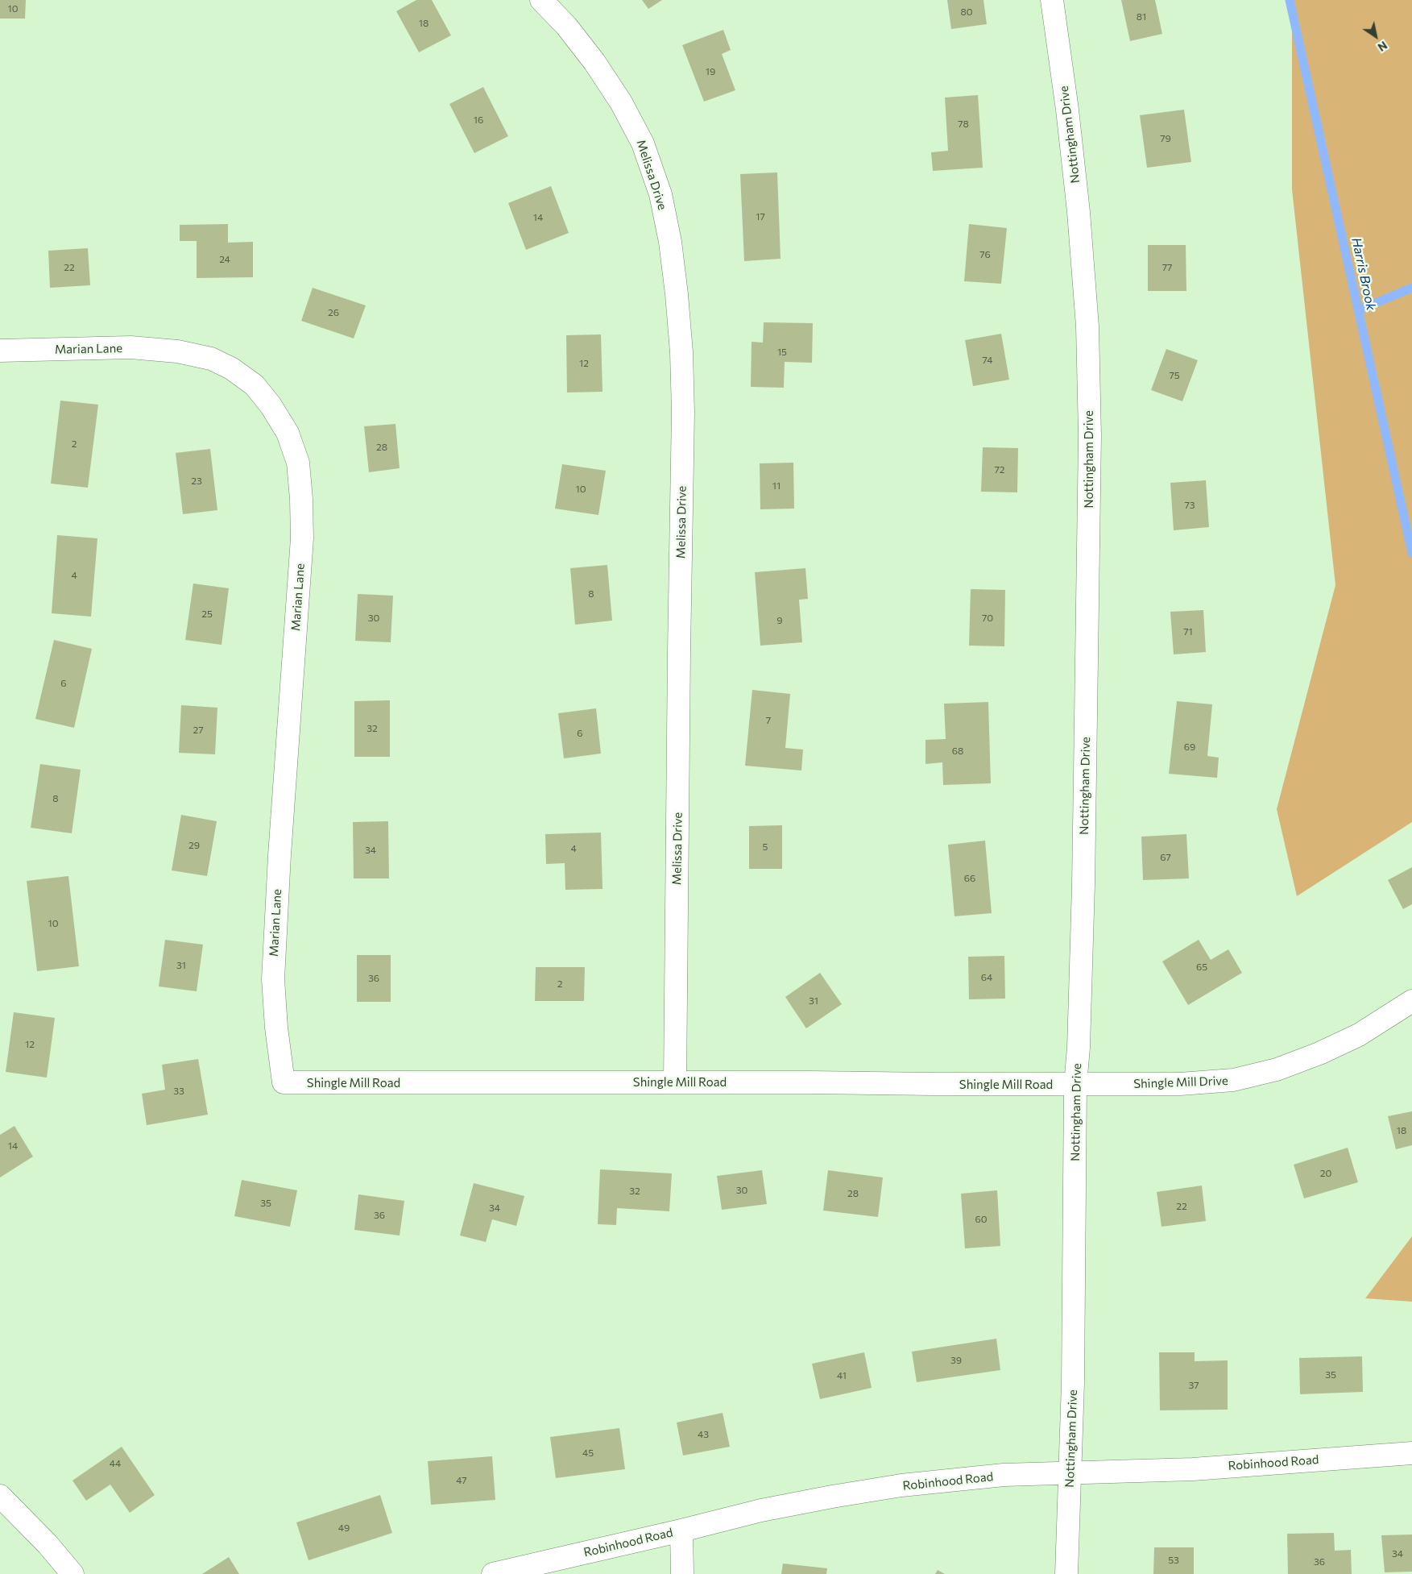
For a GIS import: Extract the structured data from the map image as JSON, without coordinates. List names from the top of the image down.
{
  "streets": {
    "street": [
      "Nottingham Drive",
      "Melissa Drive",
      "Marian Lane",
      "Shingle Mill Road",
      "Shingle Mill Drive",
      "Robinhood Road"
    ]
  },
  "crossings": [
    ["Nottingham Drive", "Shingle Mill Road"],
    ["Nottingham Drive", "Shingle Mill Drive"],
    ["Nottingham Drive", "Robinhood Road"],
    ["Melissa Drive", "Shingle Mill Road"],
    ["Marian Lane", "Shingle Mill Road"],
    ["Shingle Mill Road", "Shingle Mill Drive"]
  ],
  "water": ["Harris Brook"],
  "house_numbers": [
    "10",
    "80",
    "81",
    "18",
    "19",
    "16",
    "78",
    "79",
    "17",
    "14",
    "76",
    "24",
    "22",
    "77",
    "26",
    "15",
    "74",
    "12",
    "75",
    "2",
    "28",
    "72",
    "23",
    "11",
    "10",
    "73",
    "4",
    "8",
    "25",
    "30",
    "70",
    "9",
    "71",
    "6",
    "7",
    "32",
    "27",
    "6",
    "69",
    "68",
    "8",
    "29",
    "5",
    "4",
    "34",
    "67",
    "66",
    "10",
    "31",
    "65",
    "64",
    "36",
    "2",
    "31",
    "12",
    "33",
    "18",
    "14",
    "20",
    "30",
    "32",
    "28",
    "35",
    "22",
    "34",
    "36",
    "60",
    "39",
    "35",
    "41",
    "37",
    "43",
    "45",
    "44",
    "47",
    "49",
    "34",
    "53",
    "36"
  ],
  "north": "bottom right"
}
